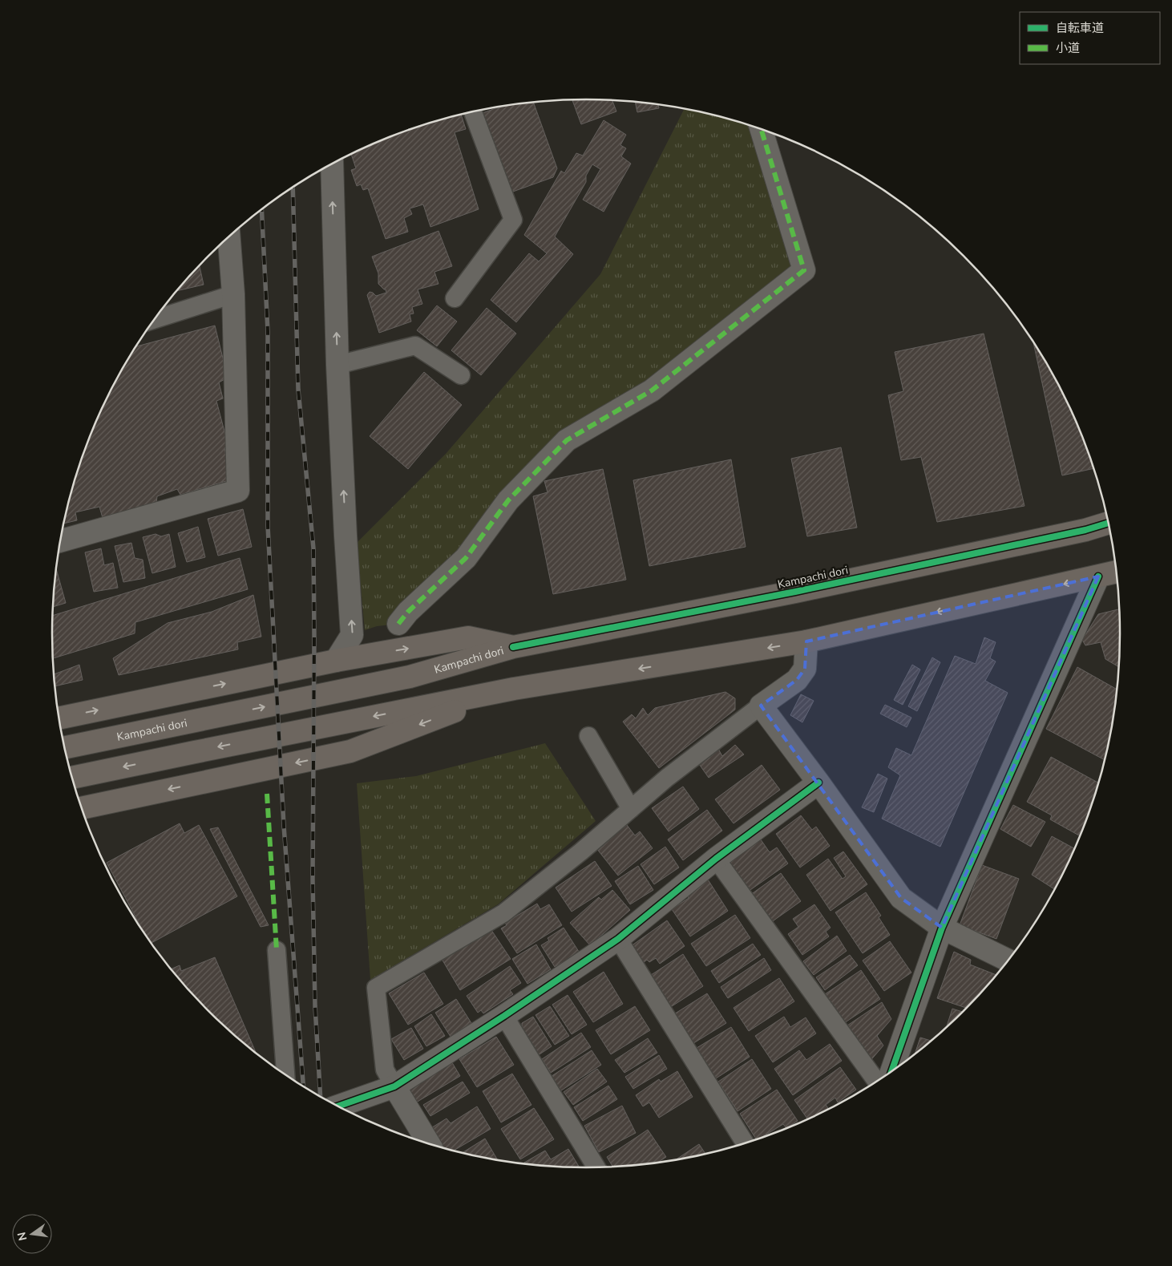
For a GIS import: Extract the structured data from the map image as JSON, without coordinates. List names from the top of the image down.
{
  "streets": {
    "main road": ["Kampachi dori"]
  },
  "legend": ["自転車道", "小道"],
  "north": "left"
}
